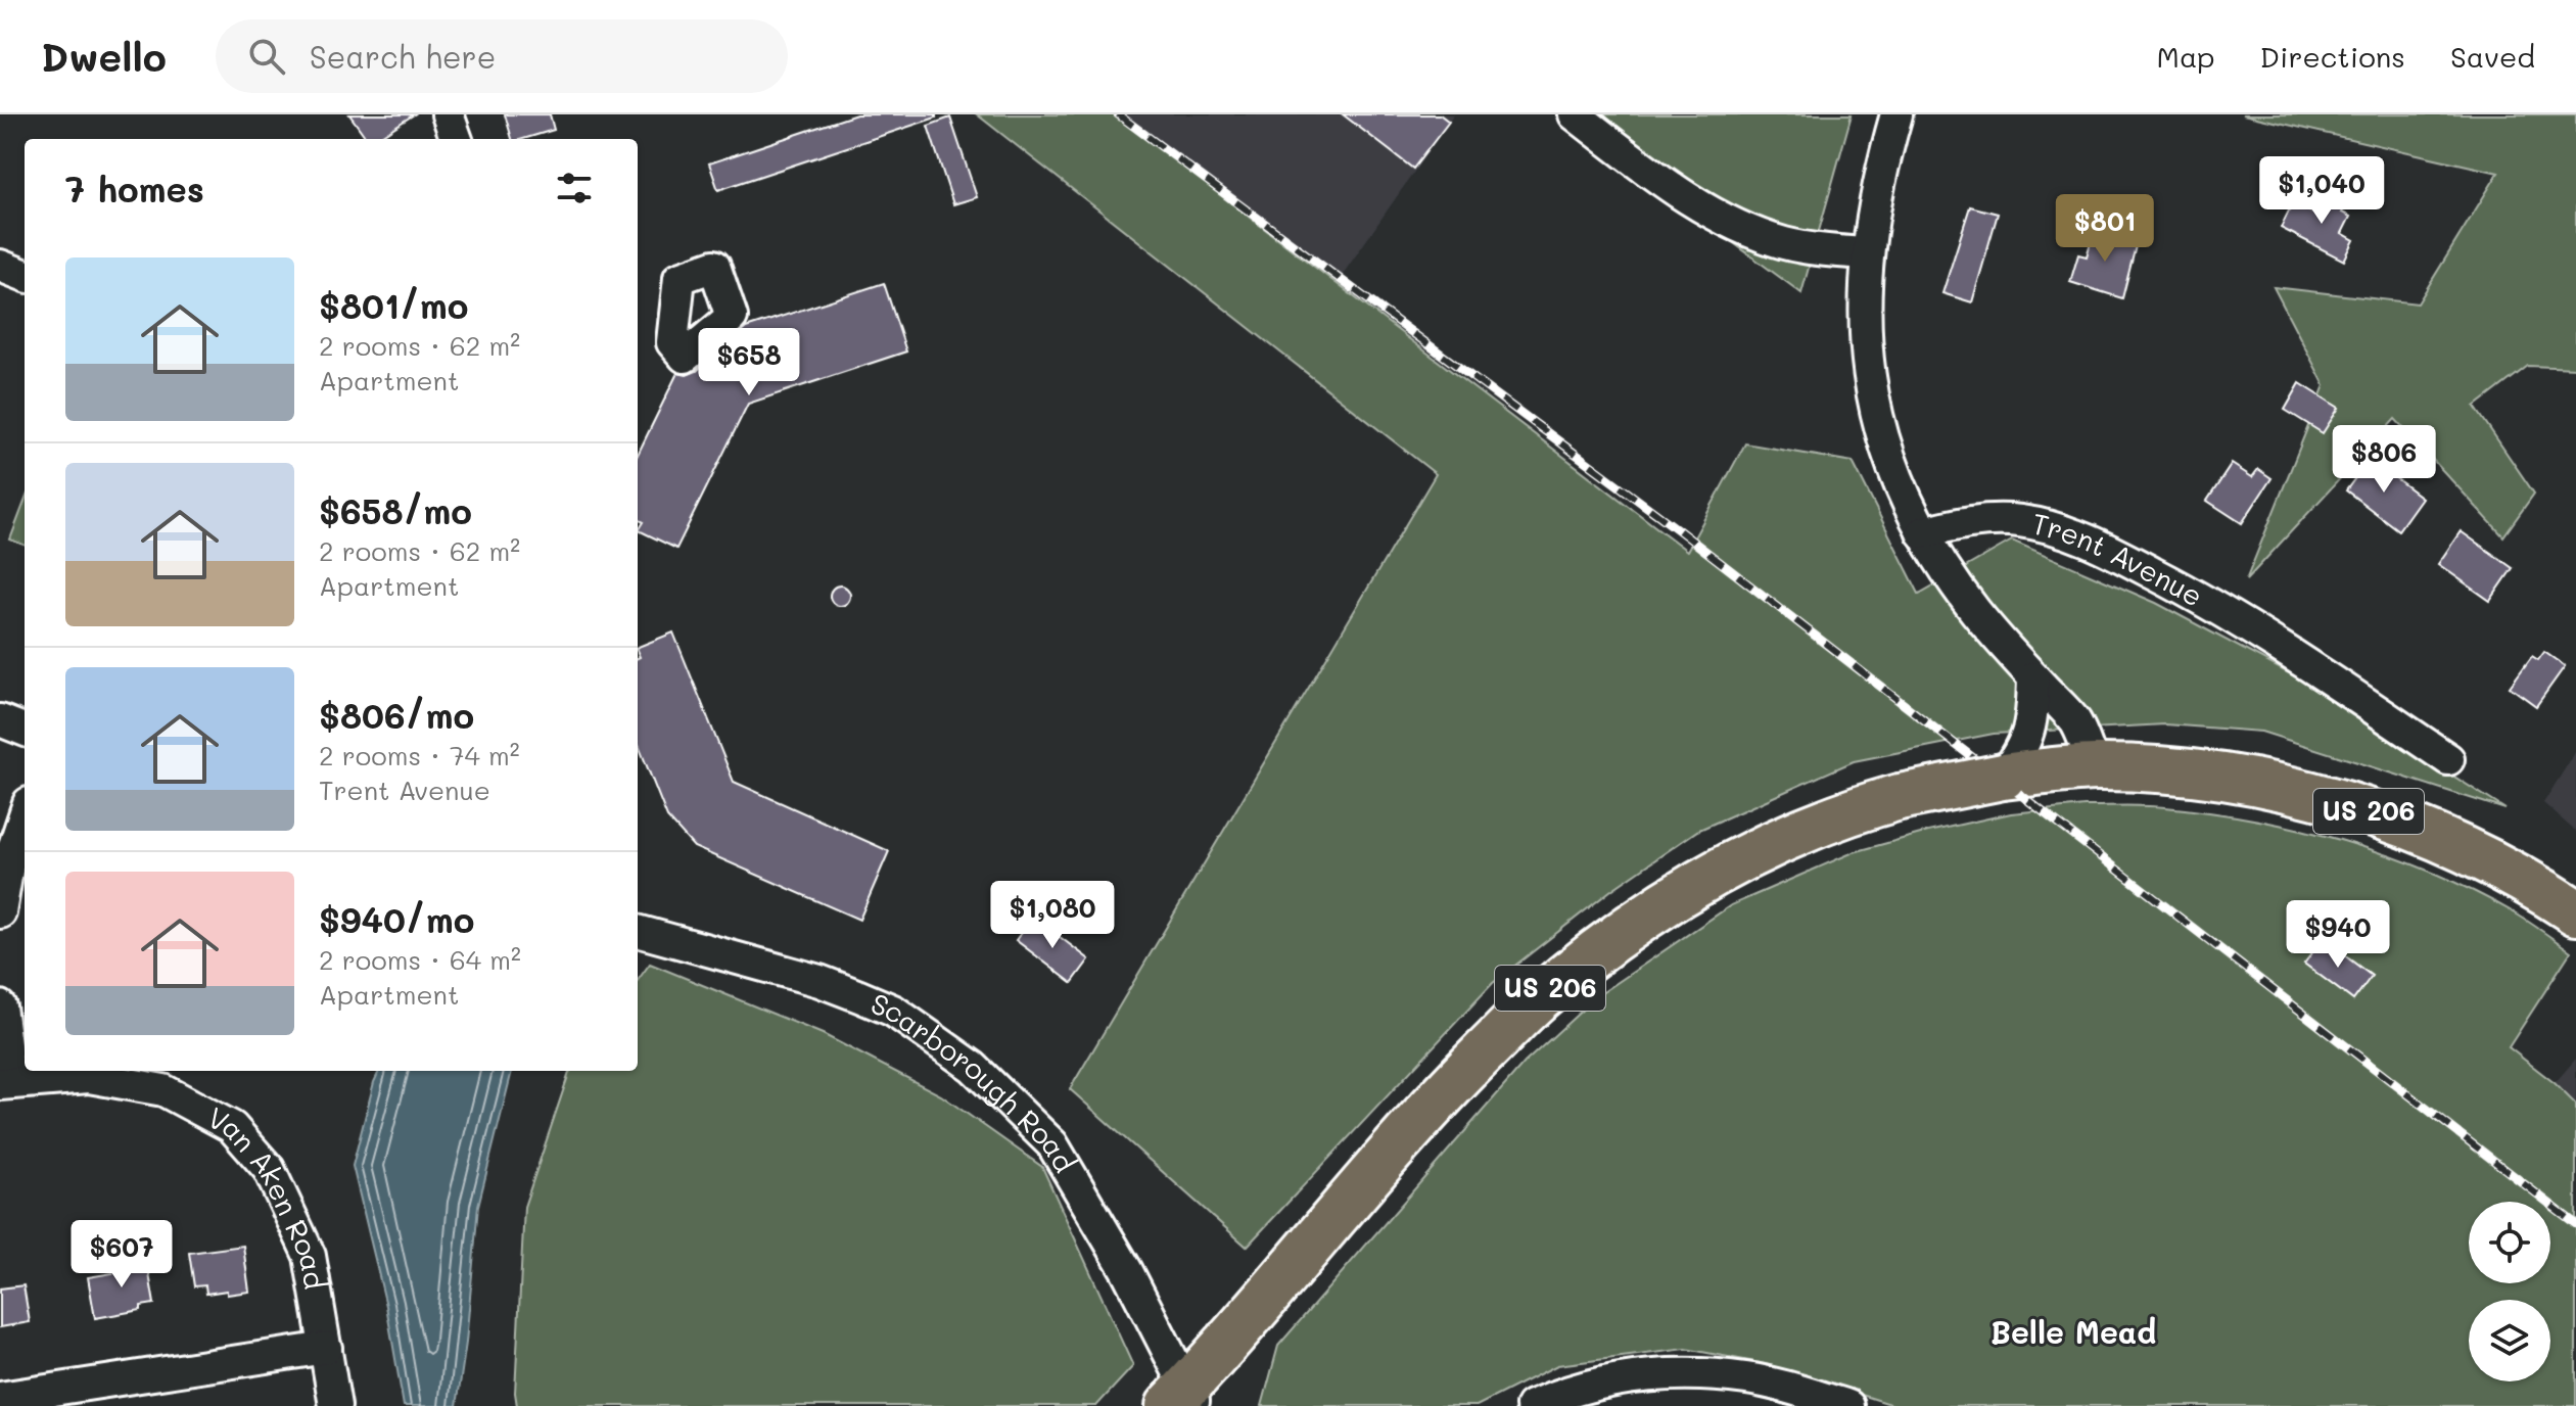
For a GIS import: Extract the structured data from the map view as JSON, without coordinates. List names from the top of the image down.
{
  "streets": {
    "highway": ["US 206"],
    "street": ["Trent Avenue", "Scarborough Road", "Van Aken Road"]
  },
  "crossings": [
    ["US 206", "Scarborough Road"]
  ],
  "districts": ["Belle Mead"],
  "page": {
    "header": "Dwello",
    "search": "Search here",
    "nav": ["Map", "Directions", "Saved"],
    "heading": "7 homes",
    "price": [
      "$1,040",
      "$801",
      "$658",
      "$806",
      "$1,080",
      "$940",
      "$607"
    ],
    "list": [
      {
        "name": "$801/mo",
        "note": "2 rooms · 62 m² · Apartment"
      },
      {
        "name": "$658/mo",
        "note": "2 rooms · 62 m² · Apartment"
      },
      {
        "name": "$806/mo",
        "note": "2 rooms · 74 m² · Trent Avenue"
      },
      {
        "name": "$940/mo",
        "note": "2 rooms · 64 m² · Apartment"
      }
    ]
  }
}
